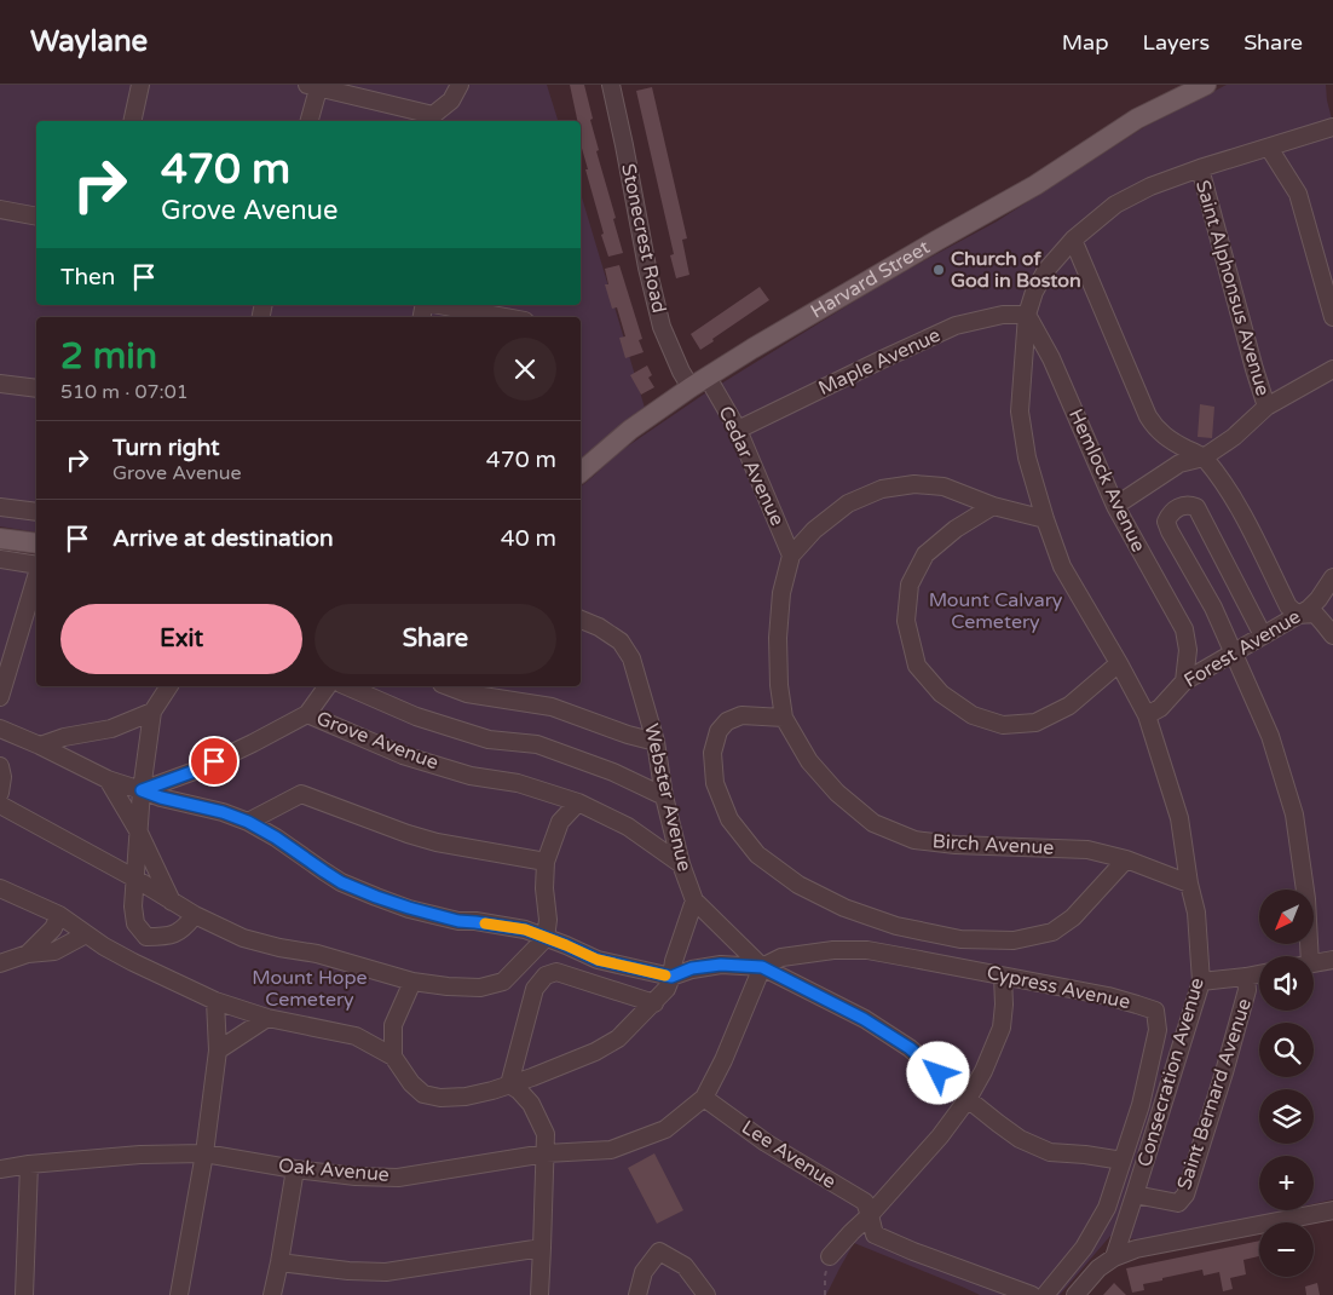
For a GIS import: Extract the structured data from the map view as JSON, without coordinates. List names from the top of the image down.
{
  "streets": {
    "main road": ["Harvard Street"],
    "street": [
      "Stonecrest Road",
      "Saint Alphonsus Avenue",
      "Maple Avenue",
      "Cedar Avenue",
      "Hemlock Avenue",
      "Forest Avenue",
      "Grove Avenue",
      "Webster Avenue",
      "Birch Avenue",
      "Cypress Avenue",
      "Consecration Avenue",
      "Saint Bernard Avenue",
      "Lee Avenue",
      "Oak Avenue"
    ]
  },
  "crossings": [
    ["Stonecrest Road", "Harvard Street"],
    ["Harvard Street", "Cedar Avenue"],
    ["Saint Alphonsus Avenue", "Consecration Avenue"],
    ["Maple Avenue", "Cedar Avenue"],
    ["Maple Avenue", "Hemlock Avenue"],
    ["Maple Avenue", "Consecration Avenue"],
    ["Cedar Avenue", "Birch Avenue"],
    ["Hemlock Avenue", "Forest Avenue"],
    ["Hemlock Avenue", "Consecration Avenue"],
    ["Forest Avenue", "Consecration Avenue"],
    ["Grove Avenue", "Webster Avenue"],
    ["Webster Avenue", "Cypress Avenue"],
    ["Birch Avenue", "Consecration Avenue"],
    ["Consecration Avenue", "Saint Bernard Avenue"],
    ["Lee Avenue", "Oak Avenue"]
  ],
  "parks": ["Mount Calvary Cemetery", "Mount Hope Cemetery"],
  "places": ["Church of God in Boston"],
  "north": "bottom left",
  "page": {
    "header": "Waylane",
    "nav": ["Map", "Layers", "Share"],
    "turn": ["470 m", "Grove Avenue"],
    "then": "Then",
    "heading": ["2 min", "510 m · 07:01"],
    "list": [
      {
        "name": "Turn right",
        "note": "Grove Avenue",
        "value": "470 m"
      },
      {
        "name": "Arrive at destination",
        "value": "40 m"
      }
    ],
    "buttons": ["Exit", "Share"],
    "map_buttons": ["+", "−"]
  }
}
